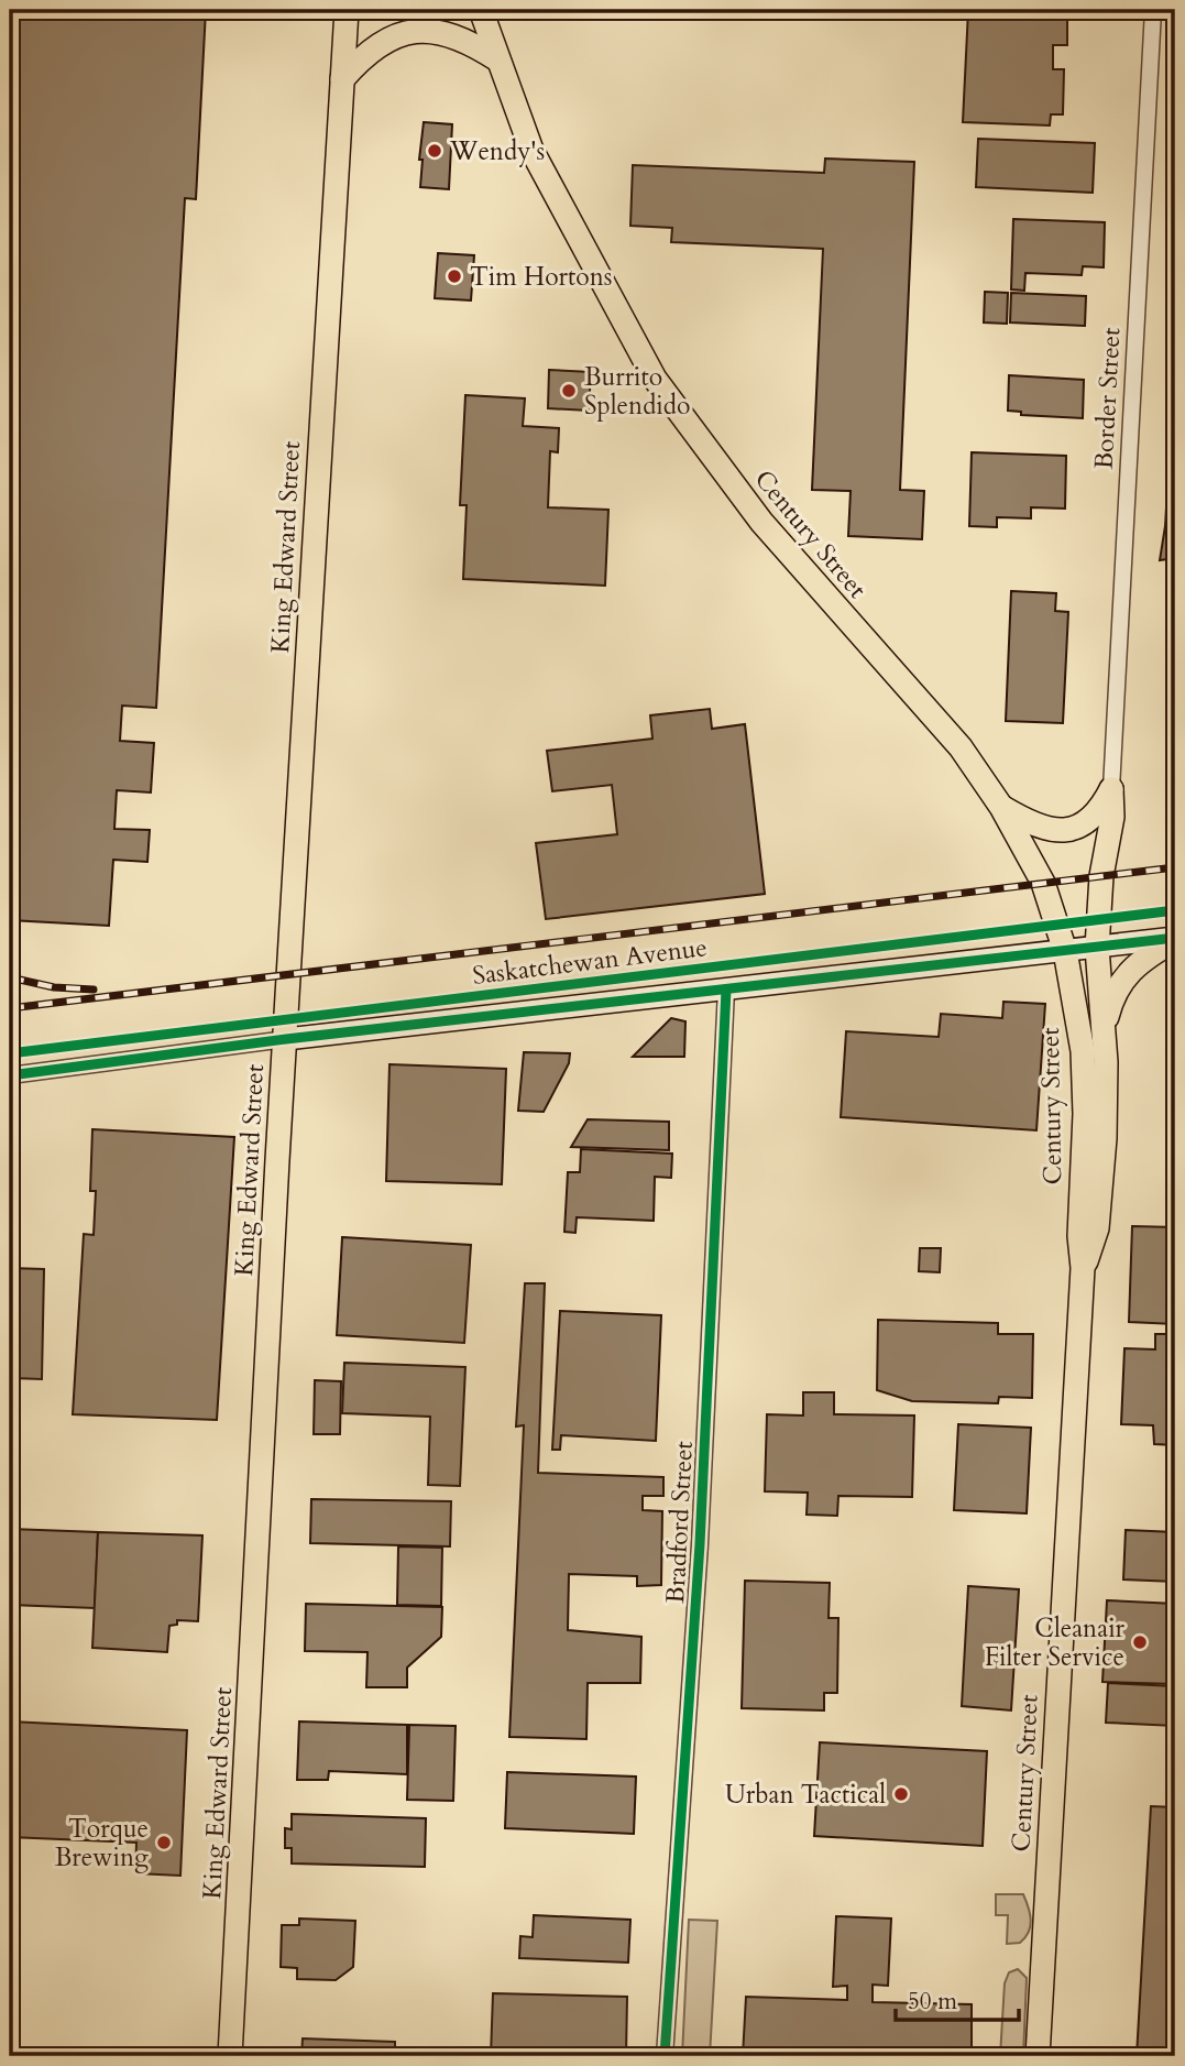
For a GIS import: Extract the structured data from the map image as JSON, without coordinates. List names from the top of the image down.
{
  "streets": {
    "main road": ["Century Street", "King Edward Street"],
    "street": ["Border Street", "Saskatchewan Avenue", "Bradford Street"]
  },
  "crossings": [
    ["Century Street", "Saskatchewan Avenue"],
    ["King Edward Street", "Saskatchewan Avenue"],
    ["Saskatchewan Avenue", "Bradford Street"]
  ],
  "places": [
    "Wendy's",
    "Tim Hortons",
    "Burrito Splendido",
    "Cleanair Filter Service",
    "Urban Tactical",
    "Torque Brewing"
  ],
  "scale_bar": "50 m"
}
